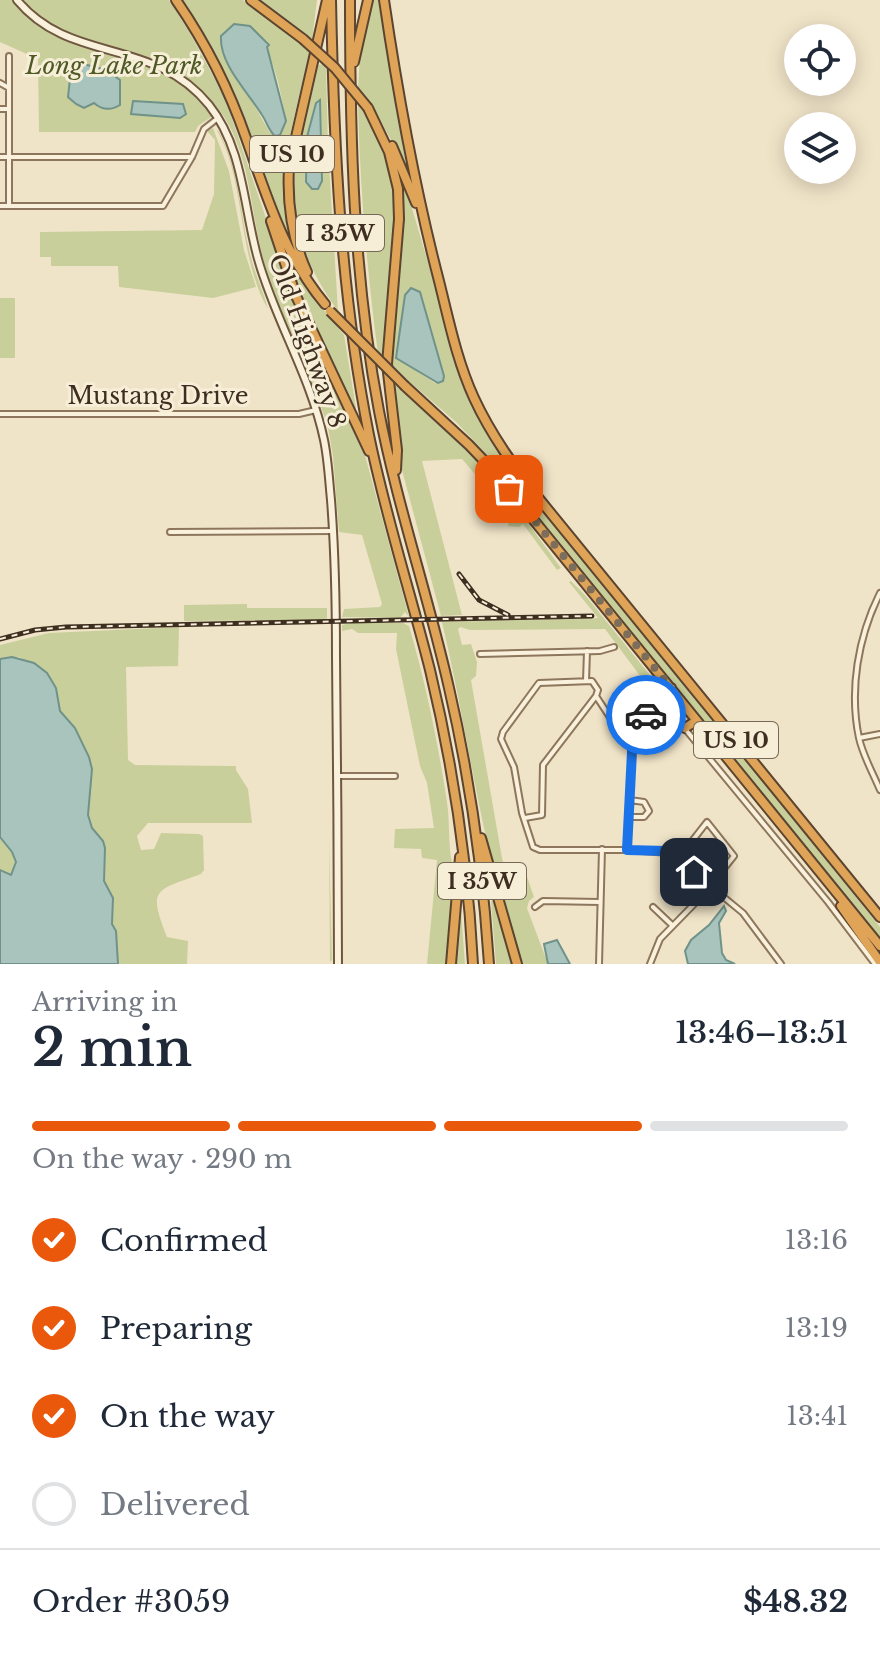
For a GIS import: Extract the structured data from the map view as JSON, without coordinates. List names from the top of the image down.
{
  "streets": {
    "highway": ["US 10", "I 35W"],
    "street": ["Old Highway 8", "Mustang Drive"]
  },
  "crossings": [
    ["US 10", "I 35W"],
    ["Old Highway 8", "Mustang Drive"]
  ],
  "parks": ["Long Lake Park"],
  "page": {
    "heading": ["2 min", "Arriving in", "13:46–13:51"],
    "panel": ["Order #3059", "$48.32"],
    "bar": "On the way · 290 m",
    "list": [
      ["Confirmed", "13:16"],
      ["Preparing", "13:19"],
      ["On the way", "13:41"],
      "Delivered"
    ]
  }
}
